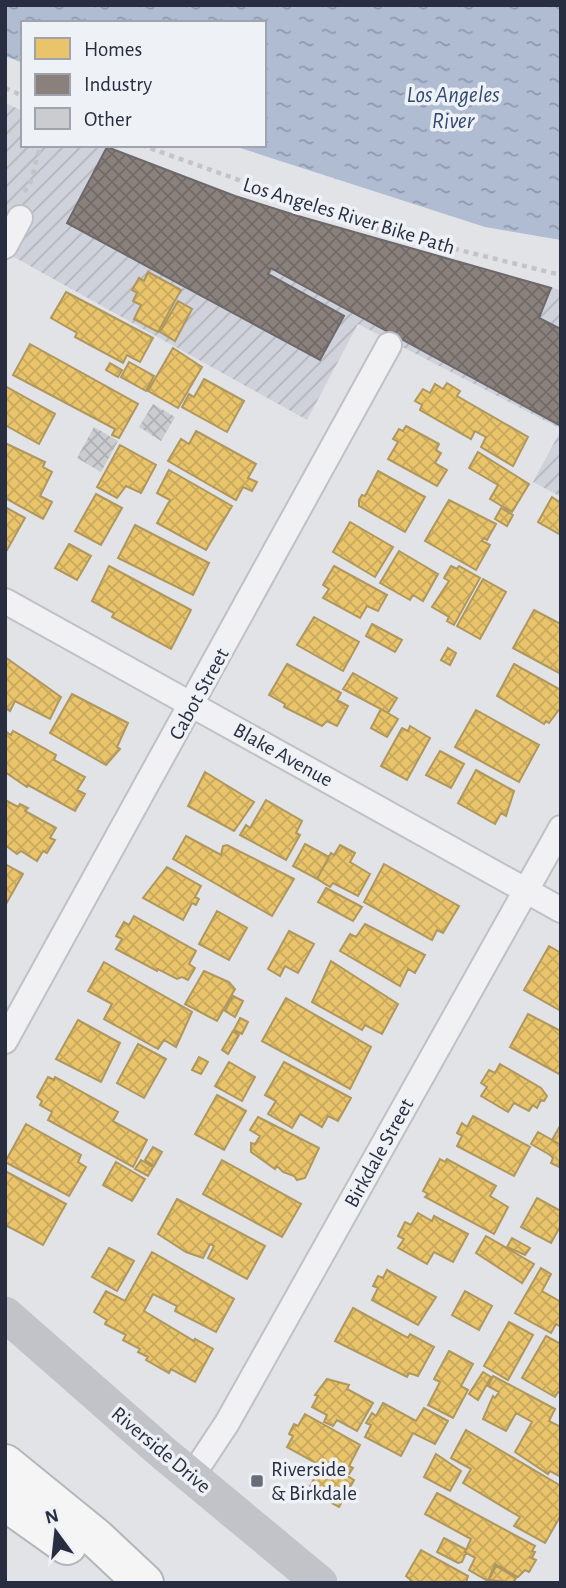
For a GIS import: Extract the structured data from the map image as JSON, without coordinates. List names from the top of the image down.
{
  "streets": {
    "main road": ["Riverside Drive"],
    "street": ["Cabot Street", "Blake Avenue", "Birkdale Street"],
    "path": ["Los Angeles River Bike Path"]
  },
  "crossings": [
    ["Cabot Street", "Blake Avenue"],
    ["Blake Avenue", "Birkdale Street"],
    ["Birkdale Street", "Riverside Drive"]
  ],
  "water": ["Los Angeles River"],
  "places": {
    "transit": ["Riverside & Birkdale"]
  },
  "legend": ["Homes", "Industry", "Other"],
  "north": "top"
}
